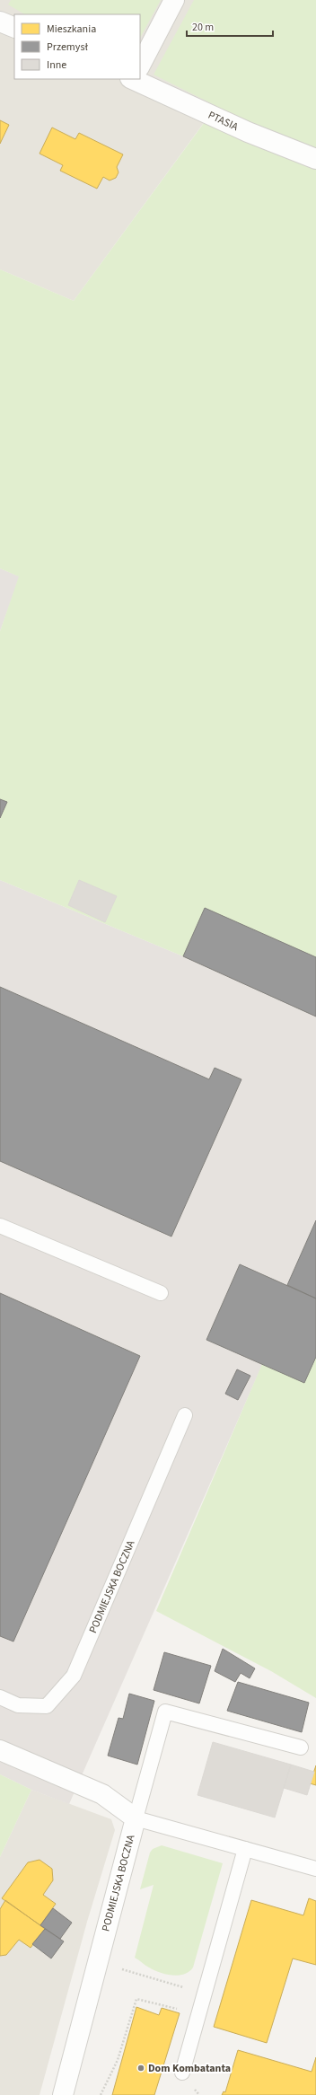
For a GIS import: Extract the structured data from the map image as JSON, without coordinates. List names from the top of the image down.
{
  "streets": {
    "street": ["PTASIA", "PODMIEJSKA BOCZNA"]
  },
  "places": ["Dom Kombatanta"],
  "legend": ["Mieszkania", "Przemysł", "Inne"],
  "scale_bar": "20 m"
}
